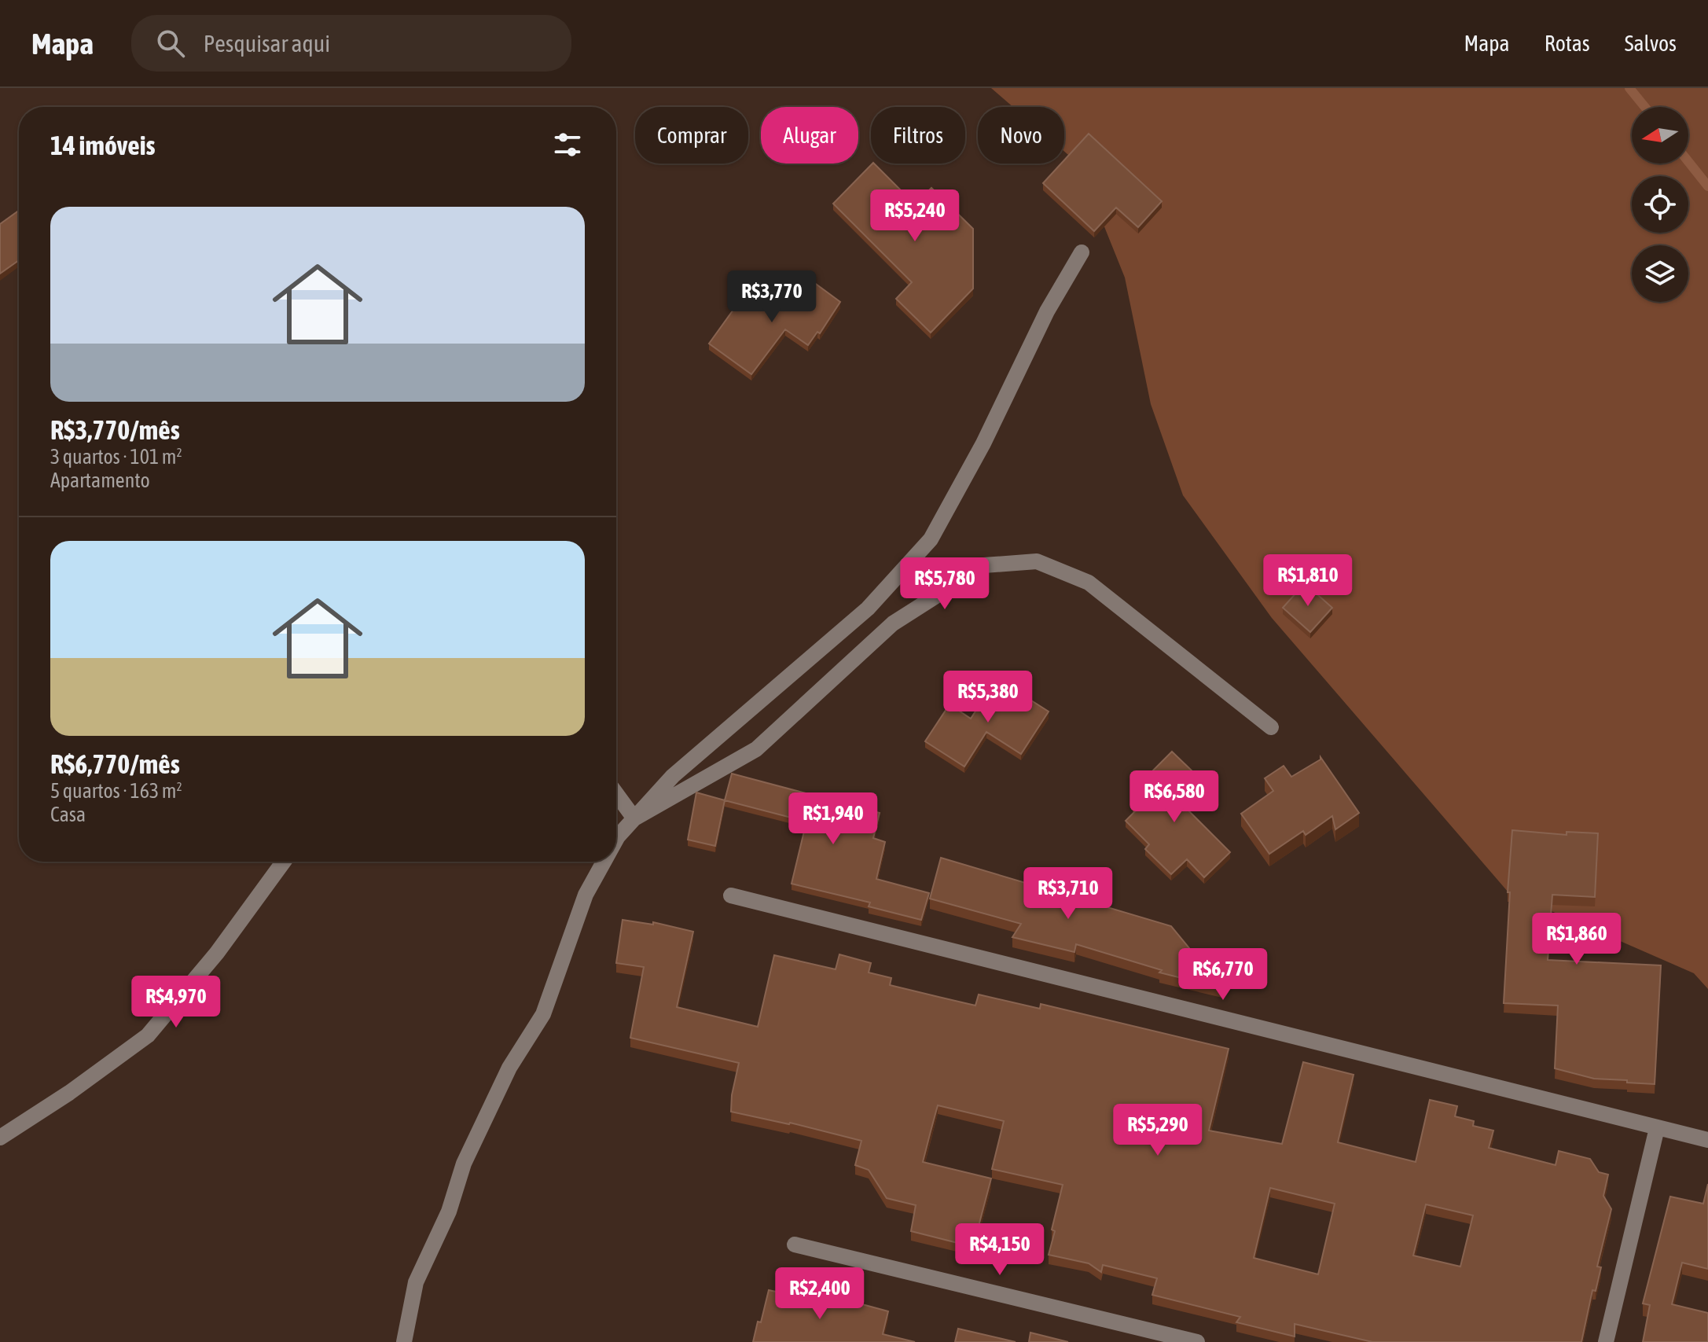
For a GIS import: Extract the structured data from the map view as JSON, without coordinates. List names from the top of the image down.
{
  "north": "left",
  "page": {
    "header": "Mapa",
    "search": "Pesquisar aqui",
    "nav": ["Mapa", "Rotas", "Salvos"],
    "chip": [
      "Comprar",
      "Alugar",
      "Filtros",
      "Novo"
    ],
    "heading": "14 imóveis",
    "list": [
      {
        "name": "R$3,770/mês",
        "note": "3 quartos · 101 m² · Apartamento"
      },
      {
        "name": "R$6,770/mês",
        "note": "5 quartos · 163 m² · Casa"
      }
    ],
    "price": [
      "R$5,240",
      "R$3,770",
      "R$1,810",
      "R$5,780",
      "R$5,380",
      "R$6,580",
      "R$1,940",
      "R$3,710",
      "R$1,860",
      "R$6,770",
      "R$4,970",
      "R$5,290",
      "R$4,150",
      "R$2,400"
    ]
  }
}
